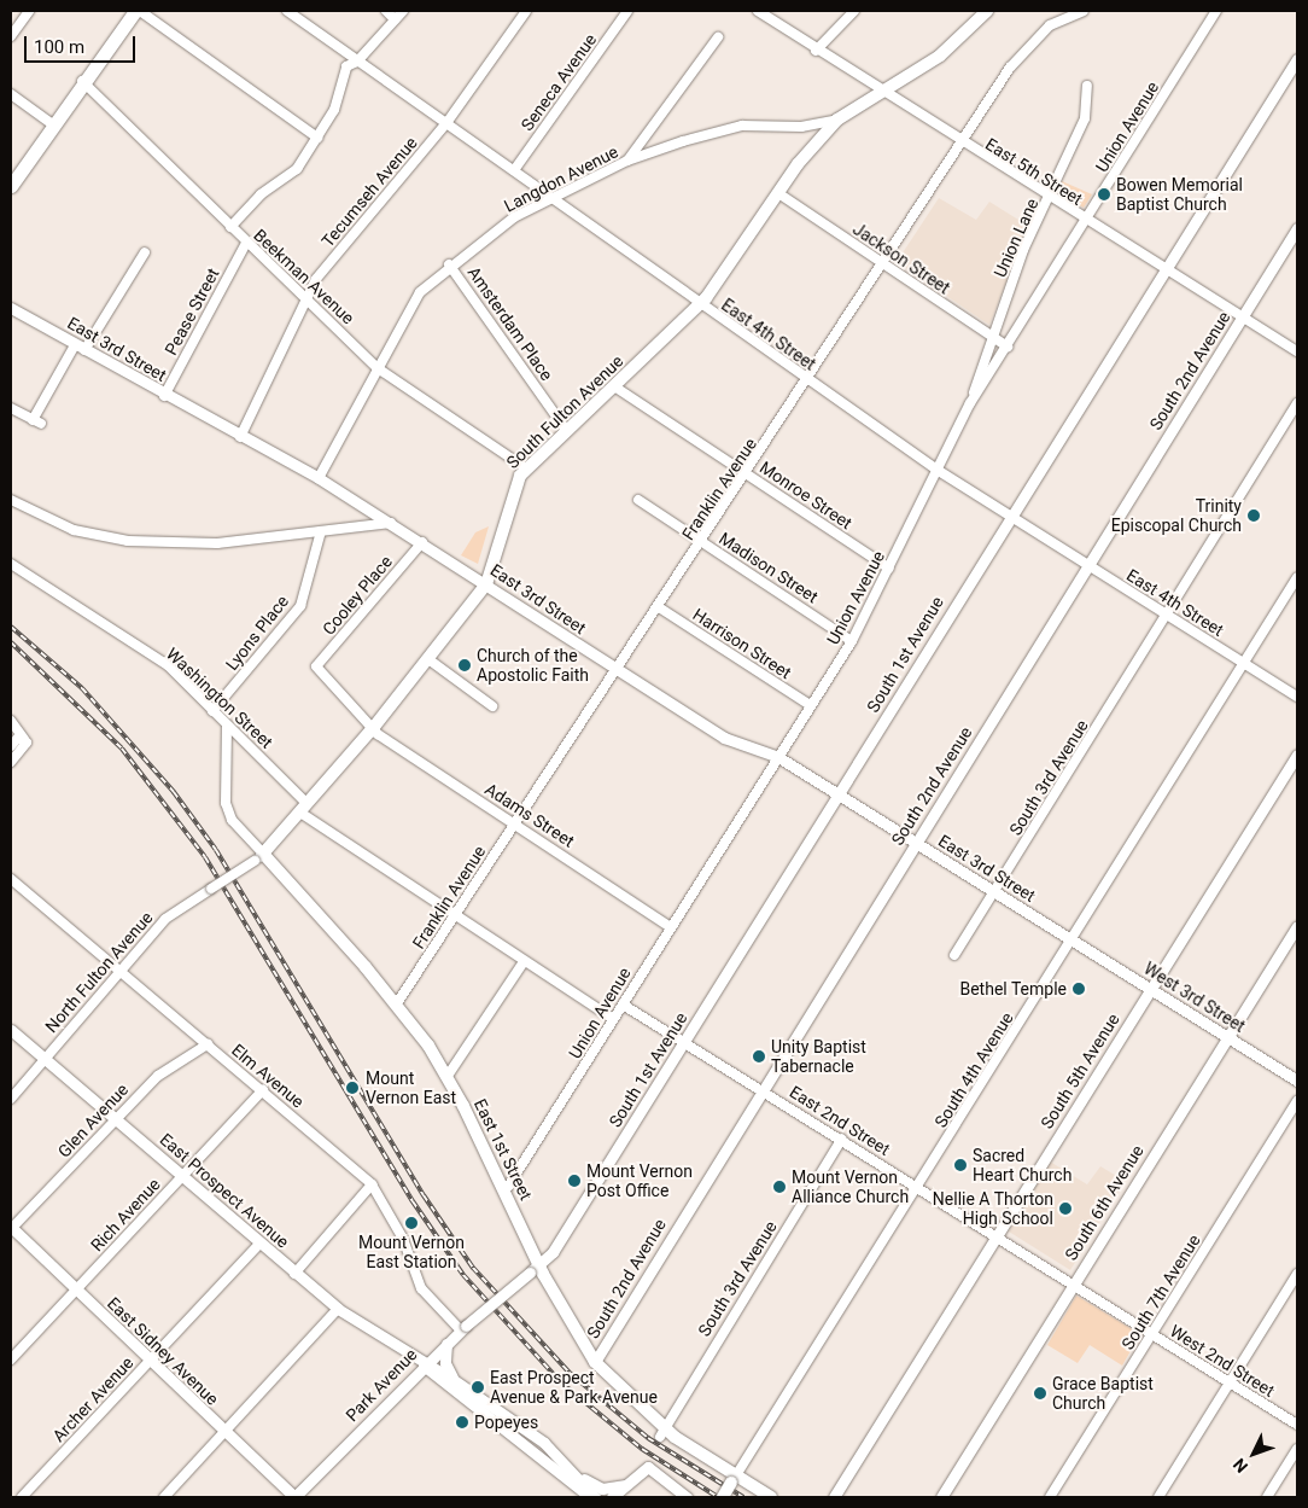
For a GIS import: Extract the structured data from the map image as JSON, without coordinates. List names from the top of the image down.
{
  "streets": {
    "main road": ["South Fulton Avenue", "East 1st Street"],
    "street": [
      "Seneca Avenue",
      "Union Avenue",
      "East 5th Street",
      "Langdon Avenue",
      "Tecumseh Avenue",
      "Union Lane",
      "Jackson Street",
      "Beekman Avenue",
      "Pease Street",
      "Amsterdam Place",
      "East 4th Street",
      "East 3rd Street",
      "South 2nd Avenue",
      "Franklin Avenue",
      "Monroe Street",
      "Madison Street",
      "Cooley Place",
      "Lyons Place",
      "Harrison Street",
      "South 1st Avenue",
      "Washington Street",
      "South 3rd Avenue",
      "Adams Street",
      "North Fulton Avenue",
      "West 3rd Street",
      "South 4th Avenue",
      "South 5th Avenue",
      "Elm Avenue",
      "Glen Avenue",
      "East 2nd Street",
      "East Prospect Avenue",
      "South 6th Avenue",
      "Rich Avenue",
      "South 7th Avenue",
      "East Sidney Avenue",
      "West 2nd Street",
      "Park Avenue",
      "Archer Avenue"
    ]
  },
  "crossings": [
    ["Seneca Avenue", "East 4th Street"],
    ["Union Avenue", "East 5th Street"],
    ["Union Avenue", "Union Lane"],
    ["Union Avenue", "Jackson Street"],
    ["Union Avenue", "East 4th Street"],
    ["Union Avenue", "East 3rd Street"],
    ["Union Avenue", "Monroe Street"],
    ["Union Avenue", "Madison Street"],
    ["Union Avenue", "Harrison Street"],
    ["Union Avenue", "Washington Street"],
    ["Union Avenue", "Adams Street"],
    ["Union Avenue", "East 2nd Street"],
    ["Union Avenue", "East 1st Street"],
    ["East 5th Street", "Union Lane"],
    ["East 5th Street", "South 2nd Avenue"],
    ["East 5th Street", "South Fulton Avenue"],
    ["East 5th Street", "Franklin Avenue"],
    ["East 5th Street", "South 1st Avenue"],
    ["Langdon Avenue", "Beekman Avenue"],
    ["Langdon Avenue", "Amsterdam Place"],
    ["Langdon Avenue", "East 4th Street"],
    ["Langdon Avenue", "East 3rd Street"],
    ["Langdon Avenue", "South Fulton Avenue"],
    ["Tecumseh Avenue", "Beekman Avenue"],
    ["Tecumseh Avenue", "East 4th Street"],
    ["Tecumseh Avenue", "East 3rd Street"],
    ["Union Lane", "Jackson Street"],
    ["Jackson Street", "South Fulton Avenue"],
    ["Jackson Street", "Franklin Avenue"],
    ["Beekman Avenue", "Pease Street"],
    ["Beekman Avenue", "South Fulton Avenue"],
    ["Pease Street", "East 3rd Street"],
    ["Amsterdam Place", "South Fulton Avenue"],
    ["East 4th Street", "South 2nd Avenue"],
    ["East 4th Street", "South Fulton Avenue"],
    ["East 4th Street", "Franklin Avenue"],
    ["East 4th Street", "South 1st Avenue"],
    ["East 4th Street", "South 3rd Avenue"],
    ["East 4th Street", "South 4th Avenue"],
    ["East 3rd Street", "South 2nd Avenue"],
    ["East 3rd Street", "South Fulton Avenue"],
    ["East 3rd Street", "Franklin Avenue"],
    ["East 3rd Street", "Cooley Place"],
    ["East 3rd Street", "South 1st Avenue"],
    ["East 3rd Street", "South 3rd Avenue"],
    ["East 3rd Street", "West 3rd Street"],
    ["East 3rd Street", "South 4th Avenue"],
    ["South 2nd Avenue", "East 2nd Street"],
    ["South 2nd Avenue", "East 1st Street"],
    ["South Fulton Avenue", "Monroe Street"],
    ["South Fulton Avenue", "Washington Street"],
    ["South Fulton Avenue", "Adams Street"],
    ["South Fulton Avenue", "North Fulton Avenue"],
    ["South Fulton Avenue", "East 1st Street"],
    ["Franklin Avenue", "Monroe Street"],
    ["Franklin Avenue", "Madison Street"],
    ["Franklin Avenue", "Harrison Street"],
    ["Franklin Avenue", "Washington Street"],
    ["Franklin Avenue", "Adams Street"],
    ["Franklin Avenue", "East 1st Street"],
    ["Cooley Place", "Adams Street"],
    ["Lyons Place", "Washington Street"],
    ["South 1st Avenue", "East 2nd Street"],
    ["South 1st Avenue", "East 1st Street"],
    ["South 1st Avenue", "Park Avenue"],
    ["Washington Street", "East 1st Street"],
    ["South 3rd Avenue", "East 2nd Street"],
    ["South 3rd Avenue", "East 1st Street"],
    ["North Fulton Avenue", "Elm Avenue"],
    ["North Fulton Avenue", "East Prospect Avenue"],
    ["West 3rd Street", "South 4th Avenue"],
    ["West 3rd Street", "South 5th Avenue"],
    ["West 3rd Street", "South 6th Avenue"],
    ["South 4th Avenue", "East 2nd Street"],
    ["South 4th Avenue", "East 1st Street"],
    ["South 4th Avenue", "West 2nd Street"],
    ["South 5th Avenue", "West 2nd Street"],
    ["Elm Avenue", "Glen Avenue"],
    ["Elm Avenue", "Rich Avenue"],
    ["Elm Avenue", "Park Avenue"],
    ["Glen Avenue", "East Prospect Avenue"],
    ["Glen Avenue", "East Sidney Avenue"],
    ["East 2nd Street", "West 2nd Street"],
    ["East Prospect Avenue", "Rich Avenue"],
    ["East Prospect Avenue", "Park Avenue"],
    ["East Prospect Avenue", "Archer Avenue"],
    ["South 6th Avenue", "West 2nd Street"],
    ["Rich Avenue", "East Sidney Avenue"],
    ["South 7th Avenue", "West 2nd Street"],
    ["East Sidney Avenue", "Park Avenue"],
    ["East Sidney Avenue", "Archer Avenue"]
  ],
  "places": [
    "Bowen Memorial Baptist Church",
    "Trinity Episcopal Church",
    "Church of the Apostolic Faith",
    "Bethel Temple",
    "Unity Baptist Tabernacle",
    "Mount Vernon East",
    "Sacred Heart Church",
    "Mount Vernon Post Office",
    "Mount Vernon Alliance Church",
    "Nellie A Thorton High School",
    "Mount Vernon East Station",
    "East Prospect Avenue & Park Avenue",
    "Grace Baptist Church",
    "Popeyes"
  ],
  "scale_bar": "100 m",
  "north": "bottom left"
}
